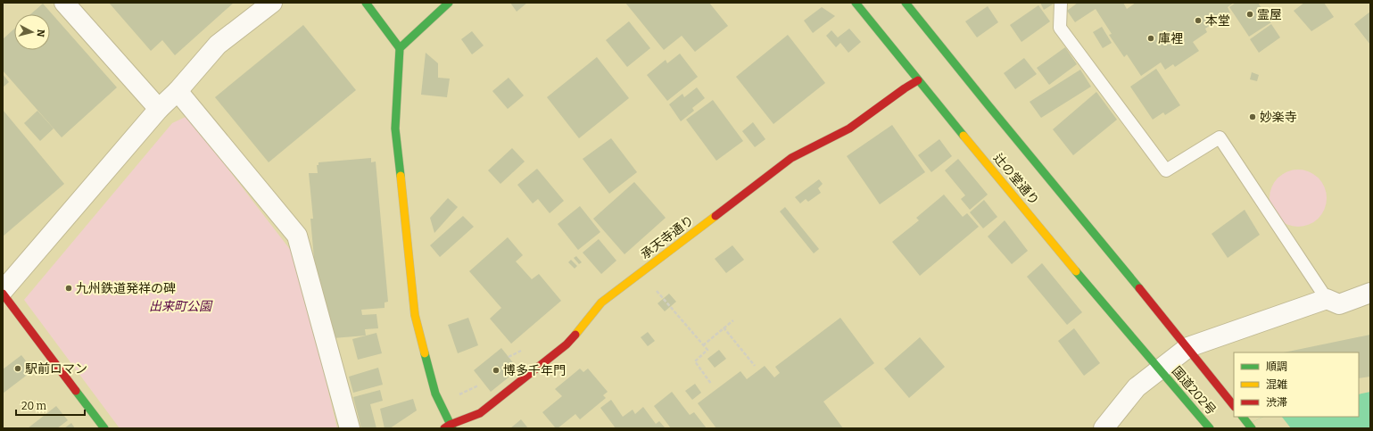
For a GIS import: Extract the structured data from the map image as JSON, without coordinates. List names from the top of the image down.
{
  "streets": {
    "main road": ["辻の堂通り", "承天寺通り", "国道202号"]
  },
  "crossings": [
    ["辻の堂通り", "承天寺通り"],
    ["辻の堂通り", "国道202号"]
  ],
  "parks": ["出来町公園"],
  "places": [
    "霊屋",
    "本堂",
    "庫裡",
    "妙楽寺",
    "九州鉄道発祥の碑",
    "駅前ロマン",
    "博多千年門"
  ],
  "legend": ["順調", "混雑", "渋滞"],
  "scale_bar": "20 m",
  "north": "right"
}
